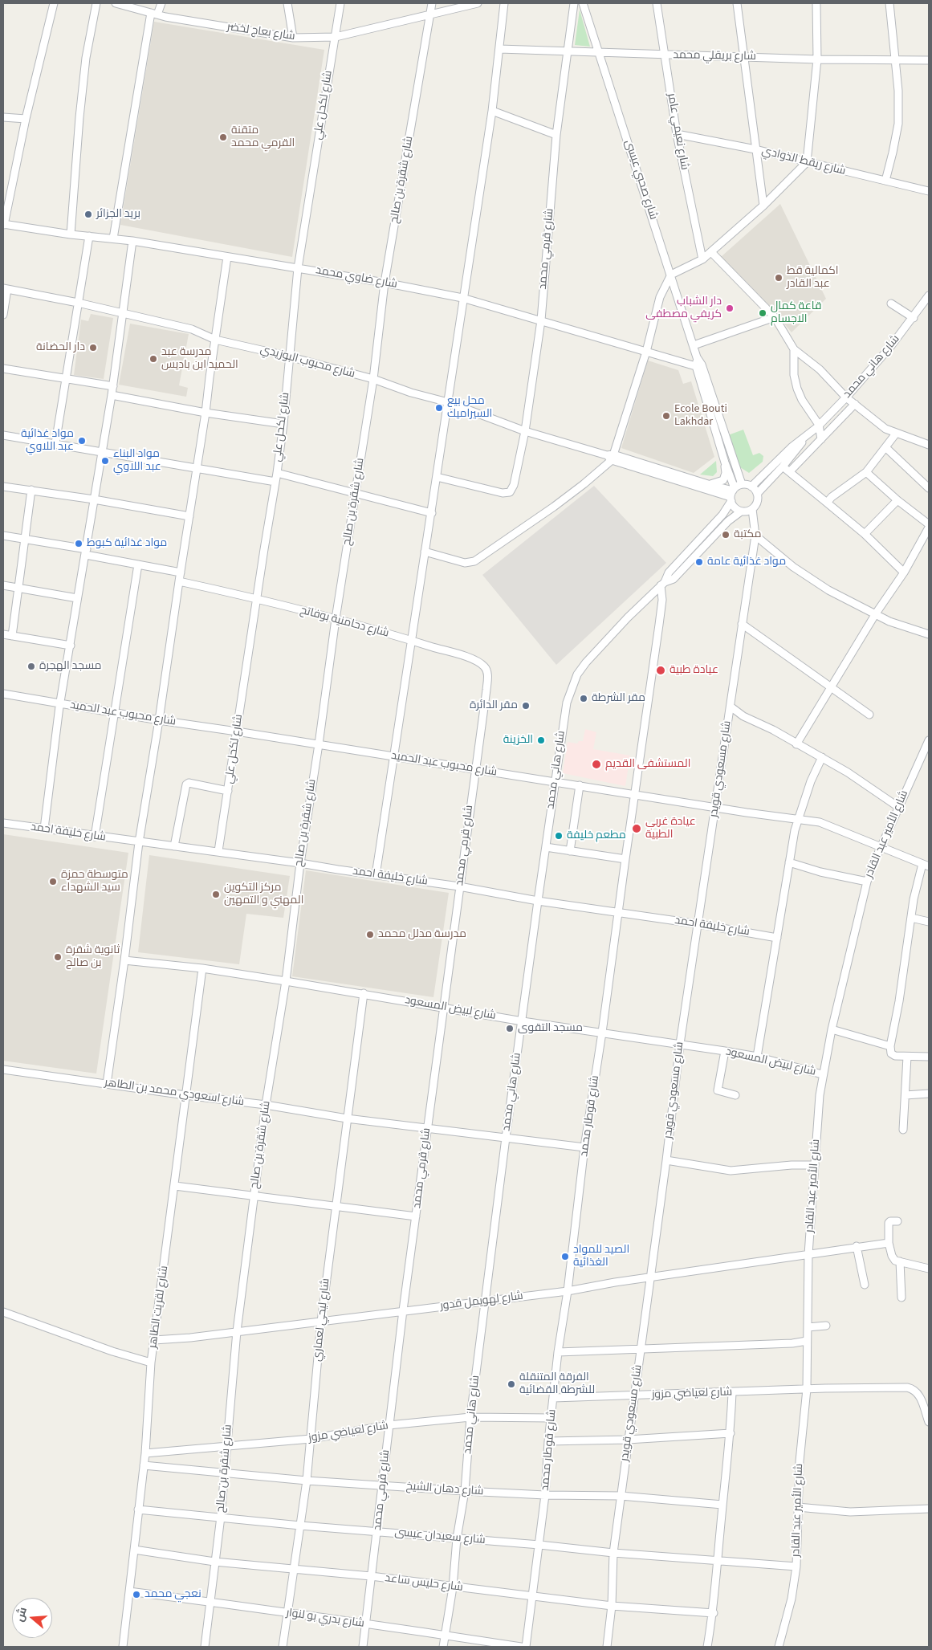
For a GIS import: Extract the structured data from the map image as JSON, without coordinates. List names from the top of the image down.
{
  "streets": {
    "street": [
      "شارع بعاج لخضر",
      "شارع بريقلي محمد",
      "شارع لكحل علي",
      "شارع نعيمي عامر",
      "شارع ريقط الذوادي",
      "شارع شقرة بن صالح",
      "شارع صحبي عيسى",
      "شارع قرمي محمد",
      "شارع ضاوي محمد",
      "شارع محبوب البوزيدي",
      "شارع هاني محمد",
      "شارع دحامنية بوفاتح",
      "شارع محبوب عبد الحميد",
      "شارع مسعودي قويدر",
      "شارع خليفة احمد",
      "شارع الأمير عبد القادر",
      "شارع لبيض المسعود",
      "شارع اسعودي محمد بن الطاهر",
      "شارع قوطار محمد",
      "شارع لهويمل قدور",
      "شارع لقريت الطاهر",
      "شارع ليحي لعماري",
      "شارع لعياضي مزوز",
      "شارع دهان الشيخ",
      "شارع سعيدان عيسى",
      "شارع حليس ساعد",
      "شارع بدري بو لنوار"
    ]
  },
  "crossings": [
    ["شارع بعاج لخضر", "شارع لكحل علي"],
    ["شارع بعاج لخضر", "شارع شقرة بن صالح"],
    ["شارع بريقلي محمد", "شارع نعيمي عامر"],
    ["شارع بريقلي محمد", "شارع صحبي عيسى"],
    ["شارع بريقلي محمد", "شارع قرمي محمد"],
    ["شارع لكحل علي", "شارع ضاوي محمد"],
    ["شارع لكحل علي", "شارع محبوب البوزيدي"],
    ["شارع لكحل علي", "شارع دحامنية بوفاتح"],
    ["شارع لكحل علي", "شارع محبوب عبد الحميد"],
    ["شارع لكحل علي", "شارع خليفة احمد"],
    ["شارع نعيمي عامر", "شارع ريقط الذوادي"],
    ["شارع شقرة بن صالح", "شارع ضاوي محمد"],
    ["شارع شقرة بن صالح", "شارع محبوب البوزيدي"],
    ["شارع شقرة بن صالح", "شارع دحامنية بوفاتح"],
    ["شارع شقرة بن صالح", "شارع محبوب عبد الحميد"],
    ["شارع شقرة بن صالح", "شارع خليفة احمد"],
    ["شارع شقرة بن صالح", "شارع لبيض المسعود"],
    ["شارع شقرة بن صالح", "شارع اسعودي محمد بن الطاهر"],
    ["شارع شقرة بن صالح", "شارع لهويمل قدور"],
    ["شارع شقرة بن صالح", "شارع لعياضي مزوز"],
    ["شارع شقرة بن صالح", "شارع دهان الشيخ"],
    ["شارع شقرة بن صالح", "شارع سعيدان عيسى"],
    ["شارع شقرة بن صالح", "شارع حليس ساعد"],
    ["شارع شقرة بن صالح", "شارع بدري بو لنوار"],
    ["شارع صحبي عيسى", "شارع ضاوي محمد"],
    ["شارع صحبي عيسى", "شارع هاني محمد"],
    ["شارع صحبي عيسى", "شارع مسعودي قويدر"],
    ["شارع قرمي محمد", "شارع ضاوي محمد"],
    ["شارع قرمي محمد", "شارع محبوب البوزيدي"],
    ["شارع قرمي محمد", "شارع دحامنية بوفاتح"],
    ["شارع قرمي محمد", "شارع محبوب عبد الحميد"],
    ["شارع قرمي محمد", "شارع خليفة احمد"],
    ["شارع قرمي محمد", "شارع لبيض المسعود"],
    ["شارع قرمي محمد", "شارع اسعودي محمد بن الطاهر"],
    ["شارع قرمي محمد", "شارع لهويمل قدور"],
    ["شارع قرمي محمد", "شارع لعياضي مزوز"],
    ["شارع قرمي محمد", "شارع دهان الشيخ"],
    ["شارع قرمي محمد", "شارع سعيدان عيسى"],
    ["شارع قرمي محمد", "شارع حليس ساعد"],
    ["شارع قرمي محمد", "شارع بدري بو لنوار"],
    ["شارع هاني محمد", "شارع محبوب عبد الحميد"],
    ["شارع هاني محمد", "شارع مسعودي قويدر"],
    ["شارع هاني محمد", "شارع خليفة احمد"],
    ["شارع هاني محمد", "شارع لبيض المسعود"],
    ["شارع هاني محمد", "شارع اسعودي محمد بن الطاهر"],
    ["شارع هاني محمد", "شارع قوطار محمد"],
    ["شارع هاني محمد", "شارع لهويمل قدور"],
    ["شارع هاني محمد", "شارع لعياضي مزوز"],
    ["شارع هاني محمد", "شارع دهان الشيخ"],
    ["شارع هاني محمد", "شارع سعيدان عيسى"],
    ["شارع هاني محمد", "شارع حليس ساعد"],
    ["شارع هاني محمد", "شارع بدري بو لنوار"],
    ["شارع محبوب عبد الحميد", "شارع مسعودي قويدر"],
    ["شارع محبوب عبد الحميد", "شارع الأمير عبد القادر"],
    ["شارع محبوب عبد الحميد", "شارع قوطار محمد"],
    ["شارع مسعودي قويدر", "شارع خليفة احمد"],
    ["شارع مسعودي قويدر", "شارع لبيض المسعود"],
    ["شارع مسعودي قويدر", "شارع لهويمل قدور"],
    ["شارع مسعودي قويدر", "شارع لعياضي مزوز"],
    ["شارع مسعودي قويدر", "شارع دهان الشيخ"],
    ["شارع مسعودي قويدر", "شارع سعيدان عيسى"],
    ["شارع مسعودي قويدر", "شارع حليس ساعد"],
    ["شارع خليفة احمد", "شارع قوطار محمد"],
    ["شارع الأمير عبد القادر", "شارع لبيض المسعود"],
    ["شارع الأمير عبد القادر", "شارع لهويمل قدور"],
    ["شارع الأمير عبد القادر", "شارع لعياضي مزوز"],
    ["شارع الأمير عبد القادر", "شارع سعيدان عيسى"],
    ["شارع لبيض المسعود", "شارع قوطار محمد"],
    ["شارع لبيض المسعود", "شارع لقريت الطاهر"],
    ["شارع لبيض المسعود", "شارع ليحي لعماري"],
    ["شارع اسعودي محمد بن الطاهر", "شارع قوطار محمد"],
    ["شارع اسعودي محمد بن الطاهر", "شارع لقريت الطاهر"],
    ["شارع اسعودي محمد بن الطاهر", "شارع ليحي لعماري"],
    ["شارع قوطار محمد", "شارع لهويمل قدور"],
    ["شارع قوطار محمد", "شارع لعياضي مزوز"],
    ["شارع قوطار محمد", "شارع دهان الشيخ"],
    ["شارع قوطار محمد", "شارع سعيدان عيسى"],
    ["شارع قوطار محمد", "شارع حليس ساعد"],
    ["شارع لهويمل قدور", "شارع لقريت الطاهر"],
    ["شارع لهويمل قدور", "شارع ليحي لعماري"],
    ["شارع لقريت الطاهر", "شارع لعياضي مزوز"],
    ["شارع لقريت الطاهر", "شارع دهان الشيخ"],
    ["شارع لقريت الطاهر", "شارع سعيدان عيسى"],
    ["شارع لقريت الطاهر", "شارع حليس ساعد"],
    ["شارع لقريت الطاهر", "شارع بدري بو لنوار"],
    ["شارع ليحي لعماري", "شارع لعياضي مزوز"],
    ["شارع ليحي لعماري", "شارع دهان الشيخ"],
    ["شارع ليحي لعماري", "شارع سعيدان عيسى"],
    ["شارع ليحي لعماري", "شارع حليس ساعد"],
    ["شارع ليحي لعماري", "شارع بدري بو لنوار"]
  ],
  "places": [
    "متقنة القرمي محمد",
    "بريد الجزائر",
    "اكمالية قط عبد القادر",
    "دار الشباب كريفي مصطفى",
    "قاعة كمال الاجسام",
    "دار الحضانة",
    "مدرسة عبد الحميد ابن باديس",
    "محل بيع السيراميك",
    "Ecole Bouti Lakhdar",
    "مواد غذائية عبد اللاوي",
    "مواد البناء عبد اللاوي",
    "مكتبة",
    "مواد غذائية كبوط",
    "مواد غذائية عامة",
    "مسجد الهجرة",
    "عيادة طبية",
    "مقر الشرطة",
    "مقر الدائرة",
    "الخزينة",
    "المستشفى القديم",
    "عيادة غربي الطبية",
    "مطعم خليفة",
    "متوسطة حمزة سيد الشهداء",
    "مركز التكوين المهني و التمهين",
    "مدرسة مدلل محمد",
    "ثانوية شقرة بن صالح",
    "مسجد التقوى",
    "الصيد للمواد الغذائية",
    "الفرقة المتنقلة للشرطة القضائية",
    "نعجي محمد"
  ],
  "north": "left"
}
